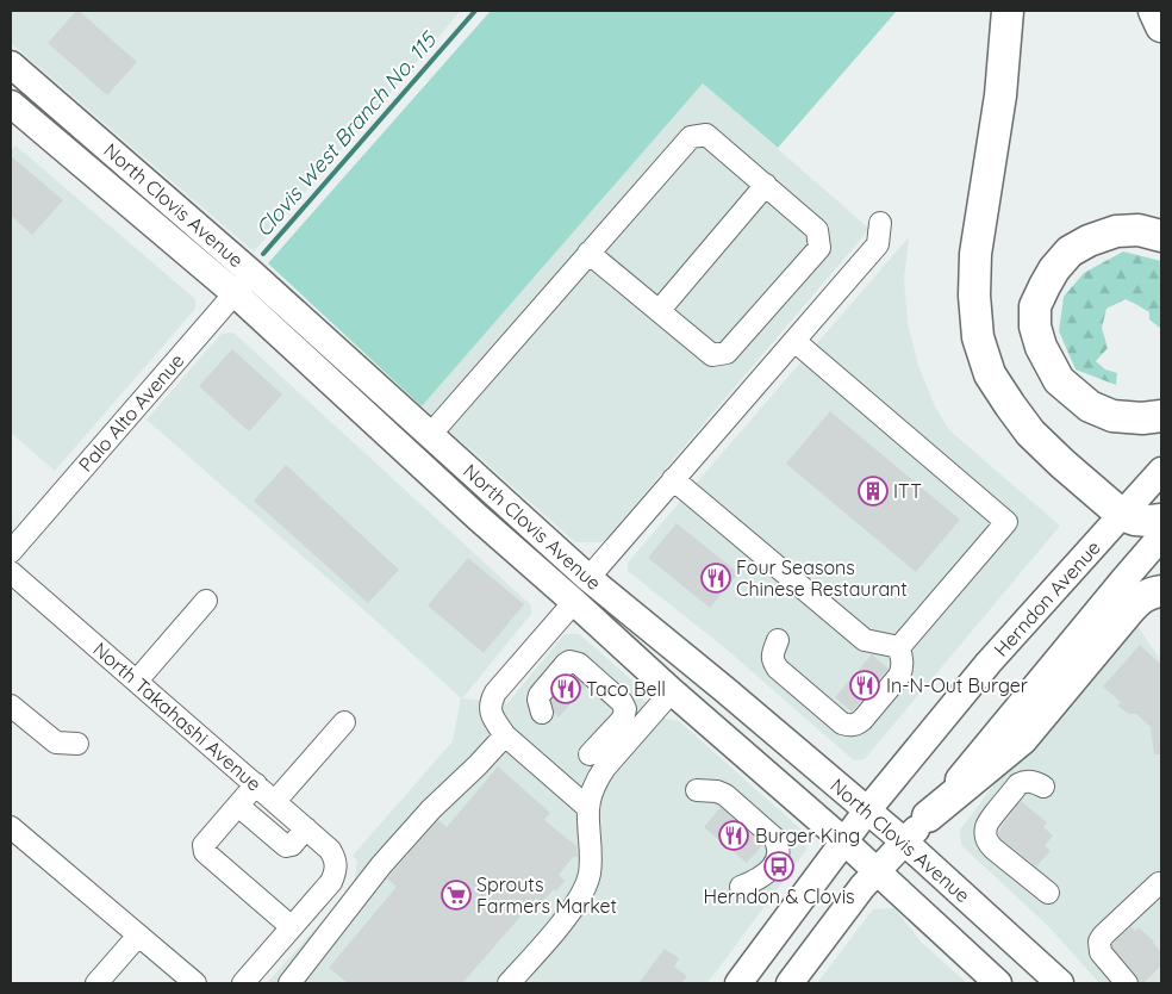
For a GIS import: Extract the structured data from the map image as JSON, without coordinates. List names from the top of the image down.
{
  "streets": {
    "main road": ["North Clovis Avenue", "Herndon Avenue"],
    "street": ["Palo Alto Avenue", "North Takahashi Avenue"]
  },
  "crossings": [
    ["North Clovis Avenue", "Palo Alto Avenue"],
    ["North Clovis Avenue", "Herndon Avenue"]
  ],
  "water": ["Clovis West Branch No. 115"],
  "places": {
    "building": ["ITT"],
    "restaurant": [
      "Four Seasons Chinese Restaurant",
      "In-N-Out Burger",
      "Taco Bell",
      "Burger King"
    ],
    "bus stop": ["Herndon & Clovis"],
    "supermarket": ["Sprouts Farmers Market"]
  }
}
